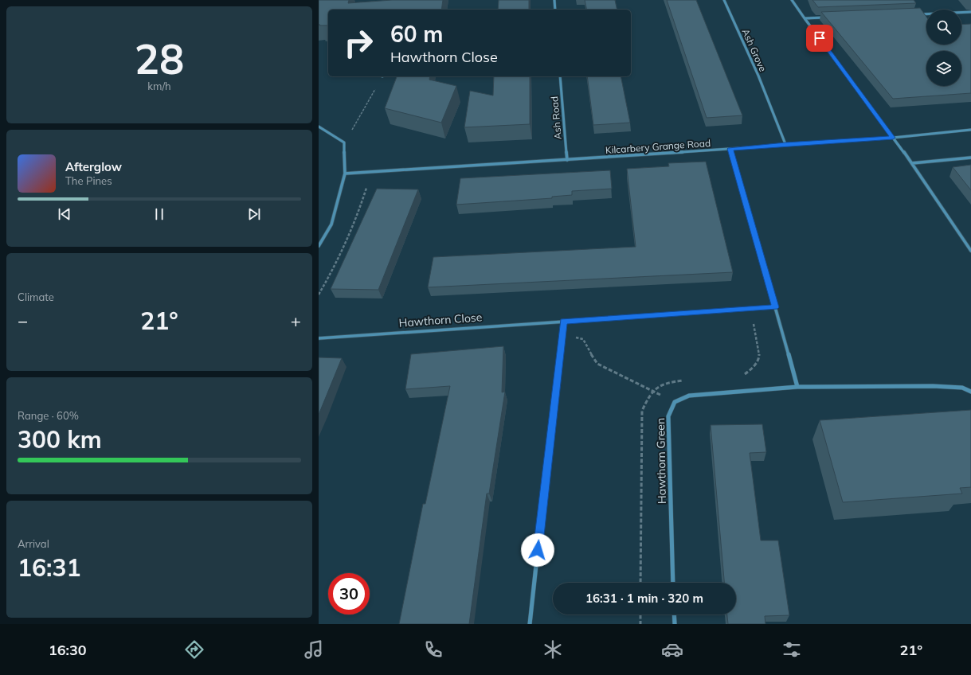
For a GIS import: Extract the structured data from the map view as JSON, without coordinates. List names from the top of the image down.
{
  "streets": {
    "street": [
      "Ash Grove",
      "Ash Road",
      "Kilcarbery Grange Road",
      "Hawthorn Close",
      "Hawthorn Green"
    ]
  },
  "crossings": [
    ["Ash Grove", "Kilcarbery Grange Road"],
    ["Ash Road", "Kilcarbery Grange Road"]
  ],
  "page": {
    "tile": [
      ["28", "km/h"],
      "Climate",
      ["Range · 60%", "300 km"],
      ["Arrival", "16:31"]
    ],
    "turn": ["60 m", "Hawthorn Close"],
    "song": ["Afterglow", "The Pines"],
    "heat": ["−", "21°", "+"],
    "limit": "30",
    "trip": "16:31 · 1 min · 320 m",
    "tabs": ["16:30", "21°"]
  }
}
